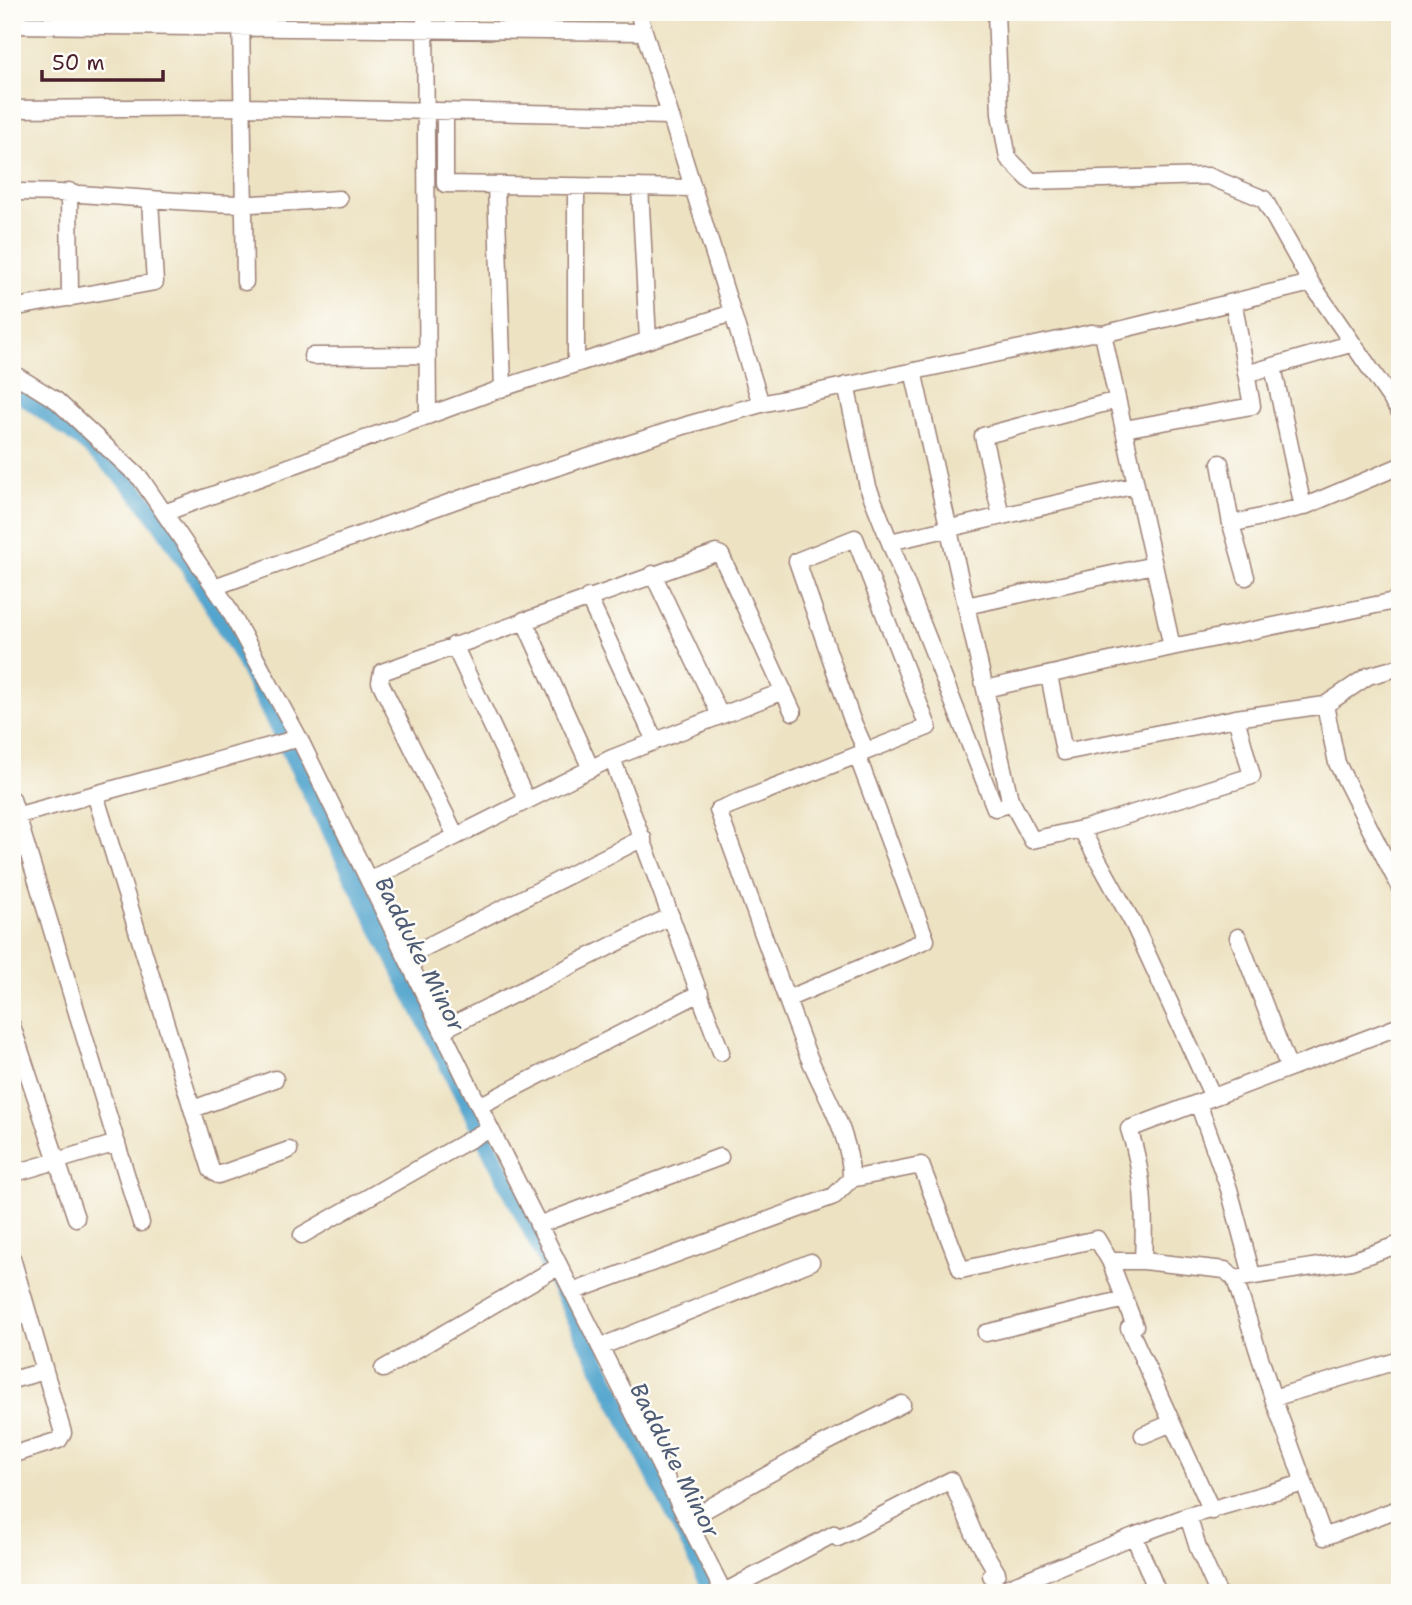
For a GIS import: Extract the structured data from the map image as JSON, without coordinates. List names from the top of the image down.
{
  "water": ["Badduke Minor"],
  "scale_bar": "50 m"
}
